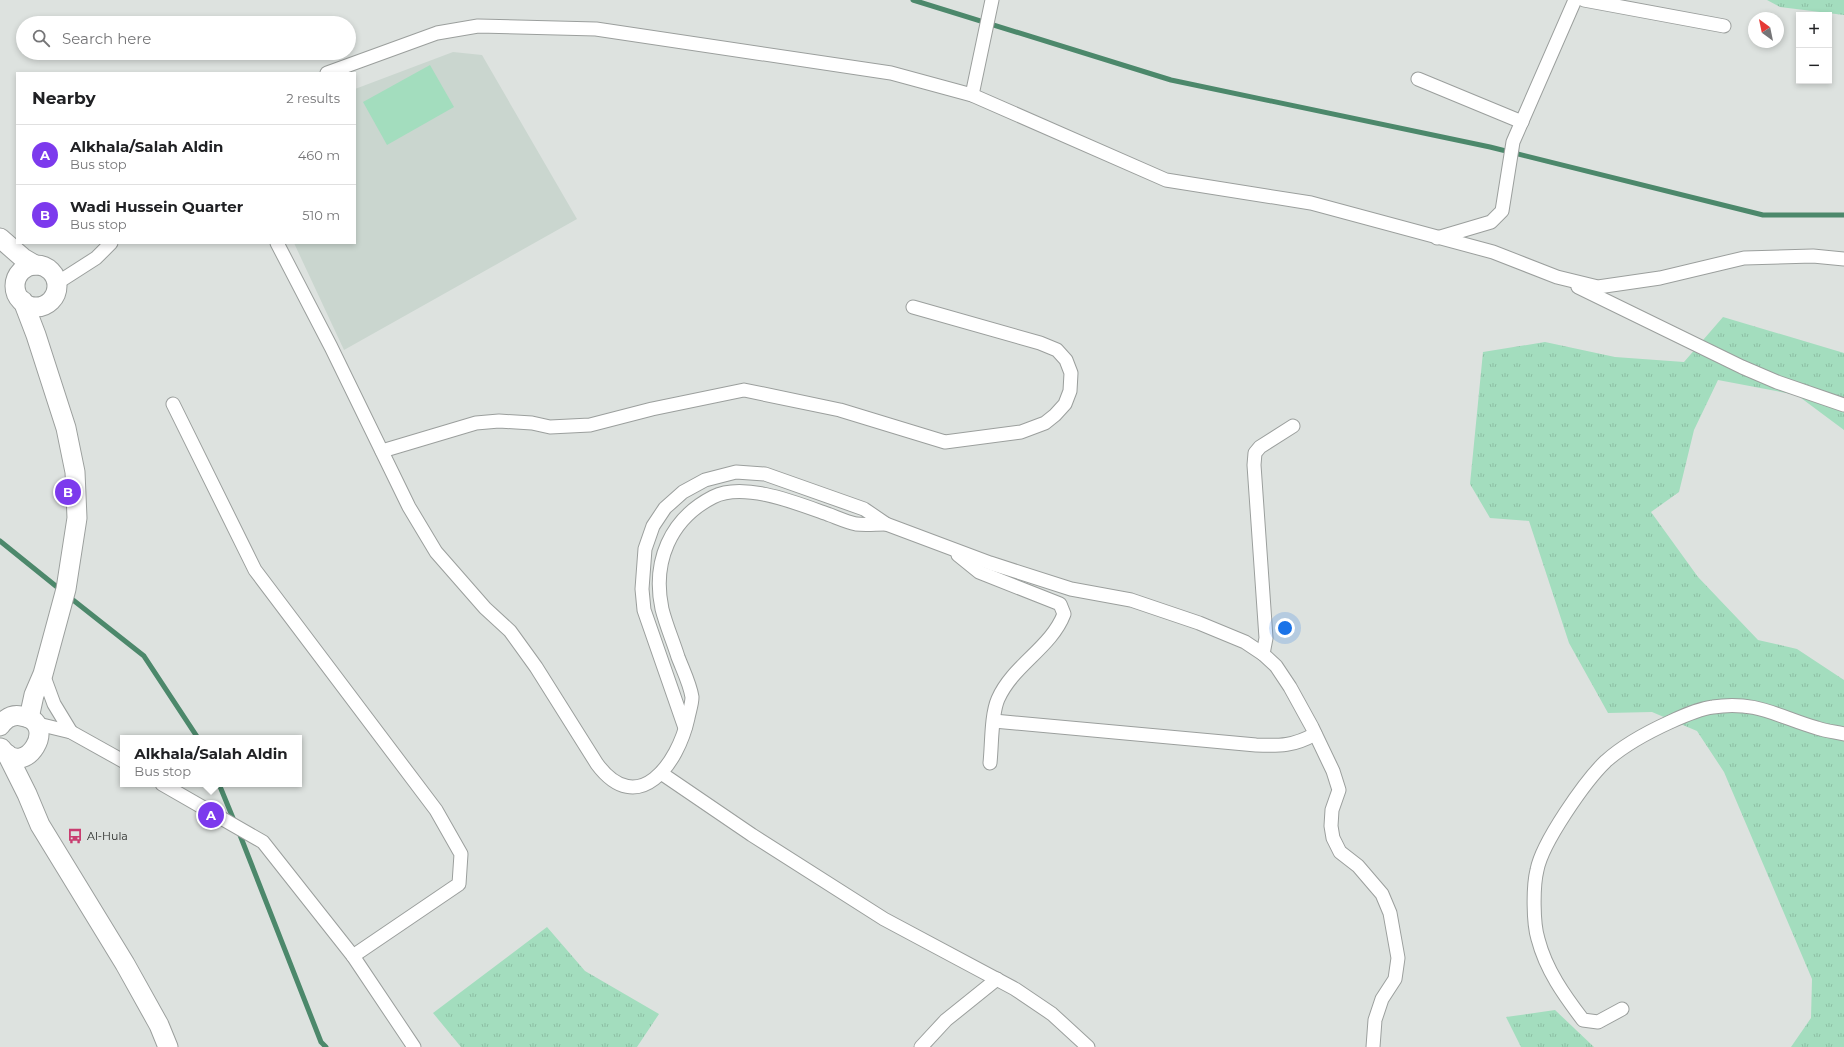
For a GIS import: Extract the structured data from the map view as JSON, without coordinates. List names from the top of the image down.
{
  "places": {
    "bus stop": ["Al-Hula"]
  },
  "north": "top left",
  "page": {
    "map_buttons": ["+", "−"],
    "search": "Search here",
    "heading": ["Nearby", "2 results"],
    "list": [
      {
        "mark": "A",
        "name": "Alkhala/Salah Aldin",
        "note": "Bus stop",
        "value": "460 m"
      },
      {
        "mark": "B",
        "name": "Wadi Hussein Quarter",
        "note": "Bus stop",
        "value": "510 m"
      }
    ],
    "pins": ["B", "A"],
    "popup": ["Alkhala/Salah Aldin", "Bus stop"]
  }
}
